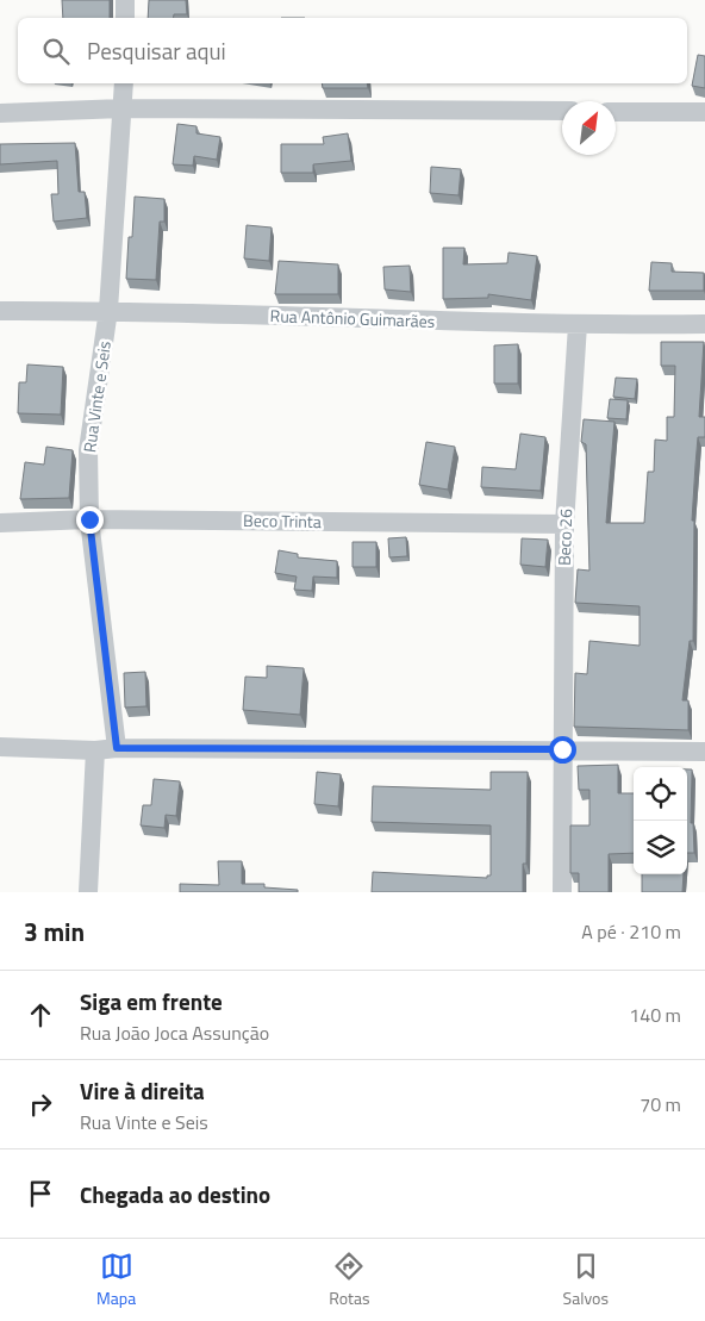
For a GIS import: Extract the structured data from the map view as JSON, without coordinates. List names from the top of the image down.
{
  "streets": {
    "street": [
      "Rua Antônio Guimarães",
      "Rua Vinte e Seis",
      "Beco Trinta",
      "Beco 26"
    ]
  },
  "crossings": [
    ["Rua Antônio Guimarães", "Rua Vinte e Seis"],
    ["Rua Antônio Guimarães", "Beco 26"],
    ["Rua Vinte e Seis", "Beco Trinta"],
    ["Beco Trinta", "Beco 26"]
  ],
  "north": "top right",
  "page": {
    "search": "Pesquisar aqui",
    "heading": ["3 min", "A pé · 210 m"],
    "list": [
      ["Siga em frente", "Rua João Joca Assunção", "140 m"],
      ["Vire à direita", "Rua Vinte e Seis", "70 m"],
      "Chegada ao destino"
    ],
    "nav": ["Mapa", "Rotas", "Salvos"]
  }
}
